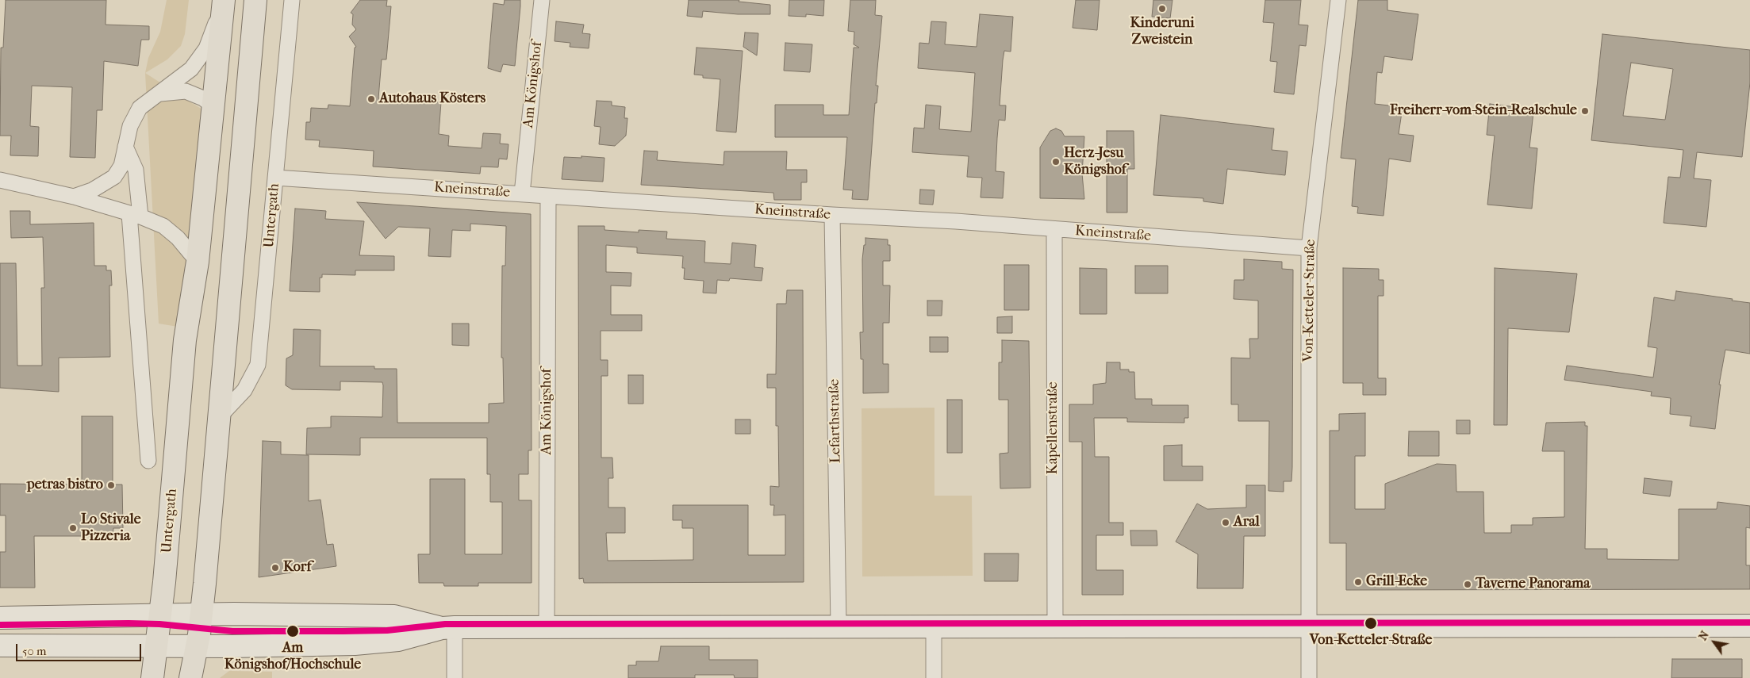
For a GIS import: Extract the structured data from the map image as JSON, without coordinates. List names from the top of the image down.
{
  "streets": {
    "main road": ["Untergath"],
    "street": [
      "Am Königshof",
      "Kneinstraße",
      "Von-Ketteler-Straße",
      "Lefarthstraße",
      "Kapellenstraße"
    ]
  },
  "crossings": [
    ["Am Königshof", "Kneinstraße"],
    ["Kneinstraße", "Untergath"],
    ["Kneinstraße", "Von-Ketteler-Straße"],
    ["Kneinstraße", "Lefarthstraße"],
    ["Kneinstraße", "Kapellenstraße"]
  ],
  "places": [
    "Kinderuni Zweistein",
    "Autohaus Kösters",
    "Freiherr-vom-Stein-Realschule",
    "Herz-Jesu Königshof",
    "petras bistro",
    "Aral",
    "Lo Stivale Pizzeria",
    "Korf",
    "Grill-Ecke",
    "Taverne Panorama",
    "Von-Ketteler-Straße",
    "Am Königshof/Hochschule"
  ],
  "scale_bar": "50 m",
  "north": "top left"
}
